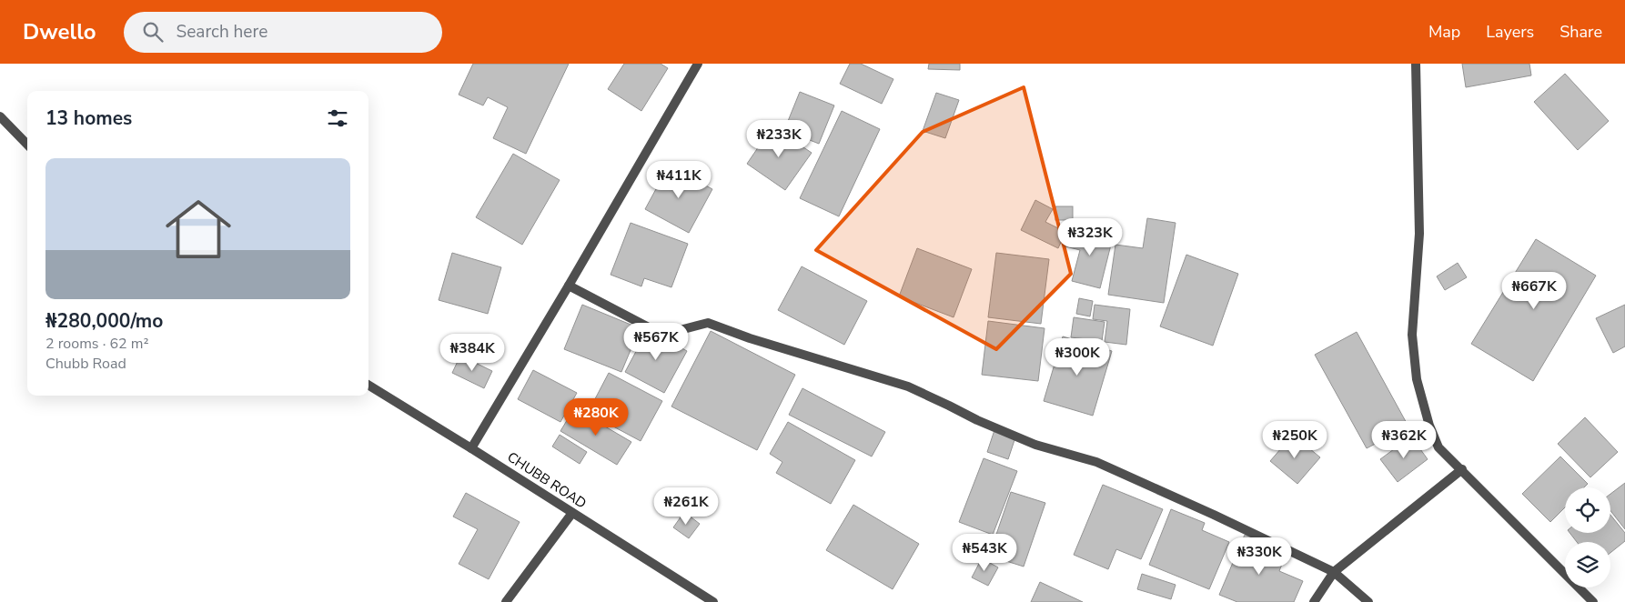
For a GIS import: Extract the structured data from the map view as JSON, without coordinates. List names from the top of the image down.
{
  "streets": {
    "street": ["CHUBB ROAD"]
  },
  "page": {
    "header": "Dwello",
    "search": "Search here",
    "nav": ["Map", "Layers", "Share"],
    "heading": "13 homes",
    "price": [
      "₦233K",
      "₦411K",
      "₦323K",
      "₦667K",
      "₦567K",
      "₦384K",
      "₦300K",
      "₦280K",
      "₦250K",
      "₦362K",
      "₦261K",
      "₦543K",
      "₦330K"
    ],
    "list": [
      {
        "name": "₦280,000/mo",
        "note": "2 rooms · 62 m² · Chubb Road"
      }
    ]
  }
}
